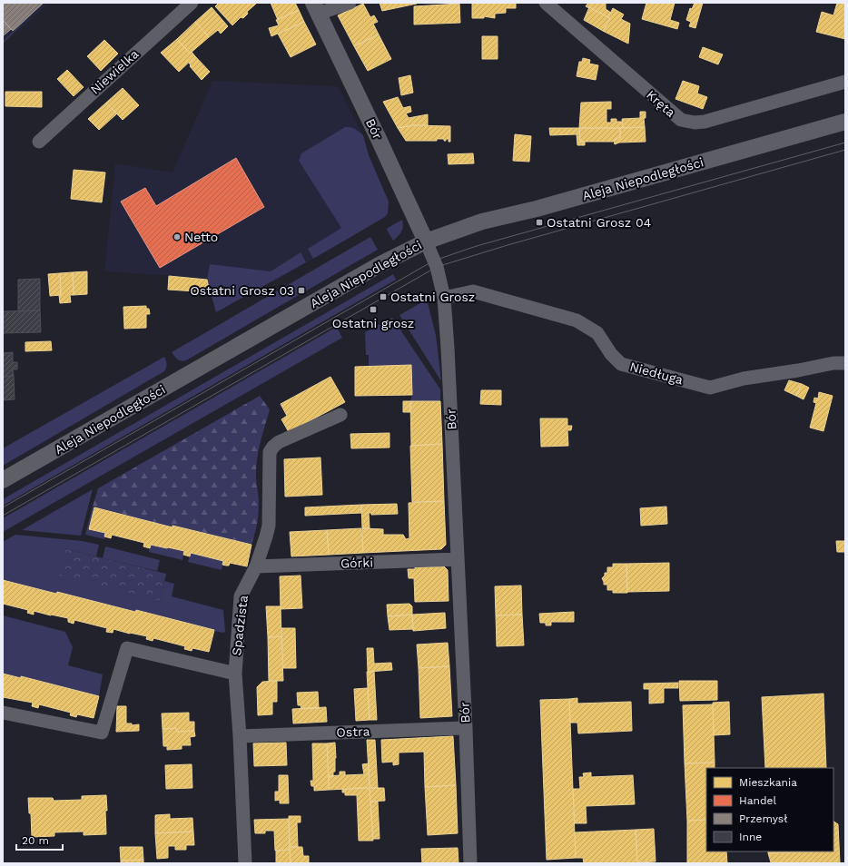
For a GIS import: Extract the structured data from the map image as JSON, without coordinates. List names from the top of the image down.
{
  "streets": {
    "street": [
      "Niewielka",
      "Kręta",
      "Bór",
      "Aleja Niepodległości",
      "Niedługa",
      "Górki",
      "Spadzista",
      "Ostra"
    ]
  },
  "crossings": [
    ["Bór", "Aleja Niepodległości"],
    ["Bór", "Niedługa"],
    ["Bór", "Górki"],
    ["Bór", "Ostra"],
    ["Górki", "Spadzista"],
    ["Spadzista", "Ostra"]
  ],
  "places": {
    "transit": [
      "Ostatni Grosz 04",
      "Ostatni Grosz 03",
      "Ostatni Grosz",
      "Ostatni grosz"
    ],
    "other": ["Netto"]
  },
  "legend": [
    "Mieszkania",
    "Handel",
    "Przemysł",
    "Inne"
  ],
  "scale_bar": "20 m"
}
